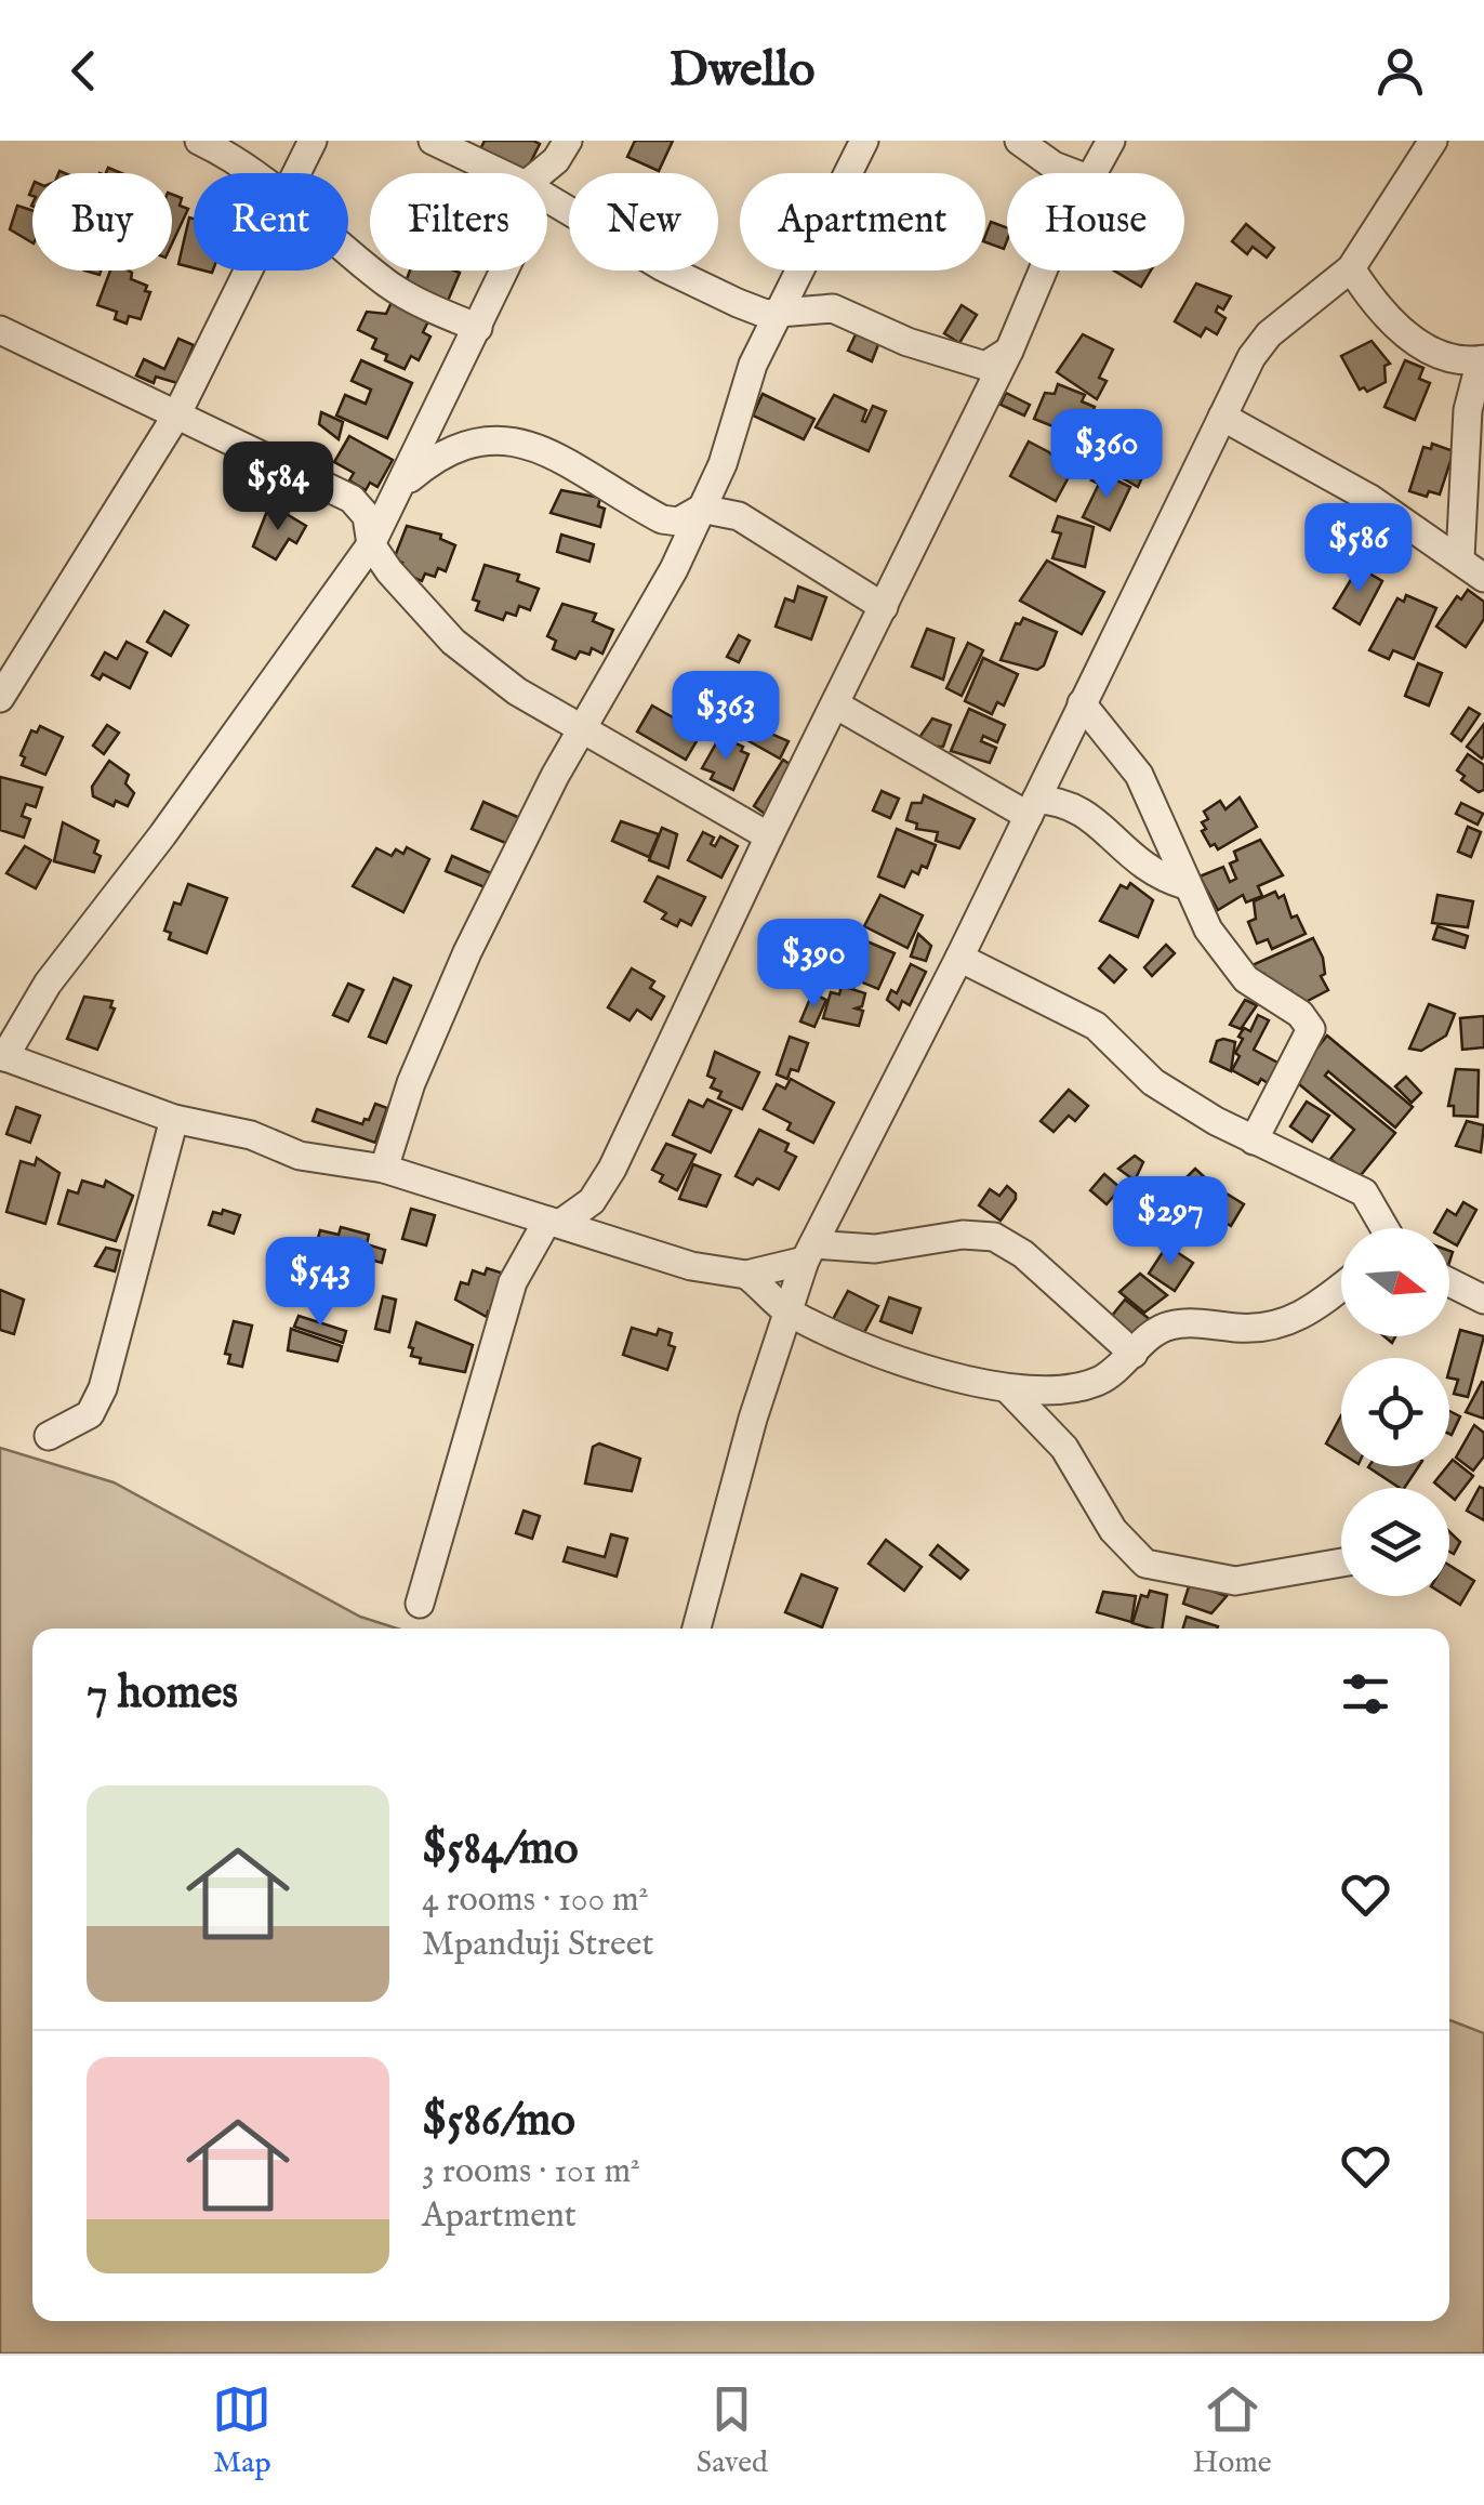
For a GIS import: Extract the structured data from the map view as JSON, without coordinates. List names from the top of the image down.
{
  "north": "right",
  "page": {
    "header": "Dwello",
    "chip": [
      "Buy",
      "Rent",
      "Filters",
      "New",
      "Apartment",
      "House"
    ],
    "price": [
      "$360",
      "$584",
      "$586",
      "$363",
      "$390",
      "$297",
      "$543"
    ],
    "heading": "7 homes",
    "list": [
      {
        "name": "$584/mo",
        "note": "4 rooms · 100 m² · Mpanduji Street"
      },
      {
        "name": "$586/mo",
        "note": "3 rooms · 101 m² · Apartment"
      }
    ],
    "tabs": ["Map", "Saved", "Home"]
  }
}
